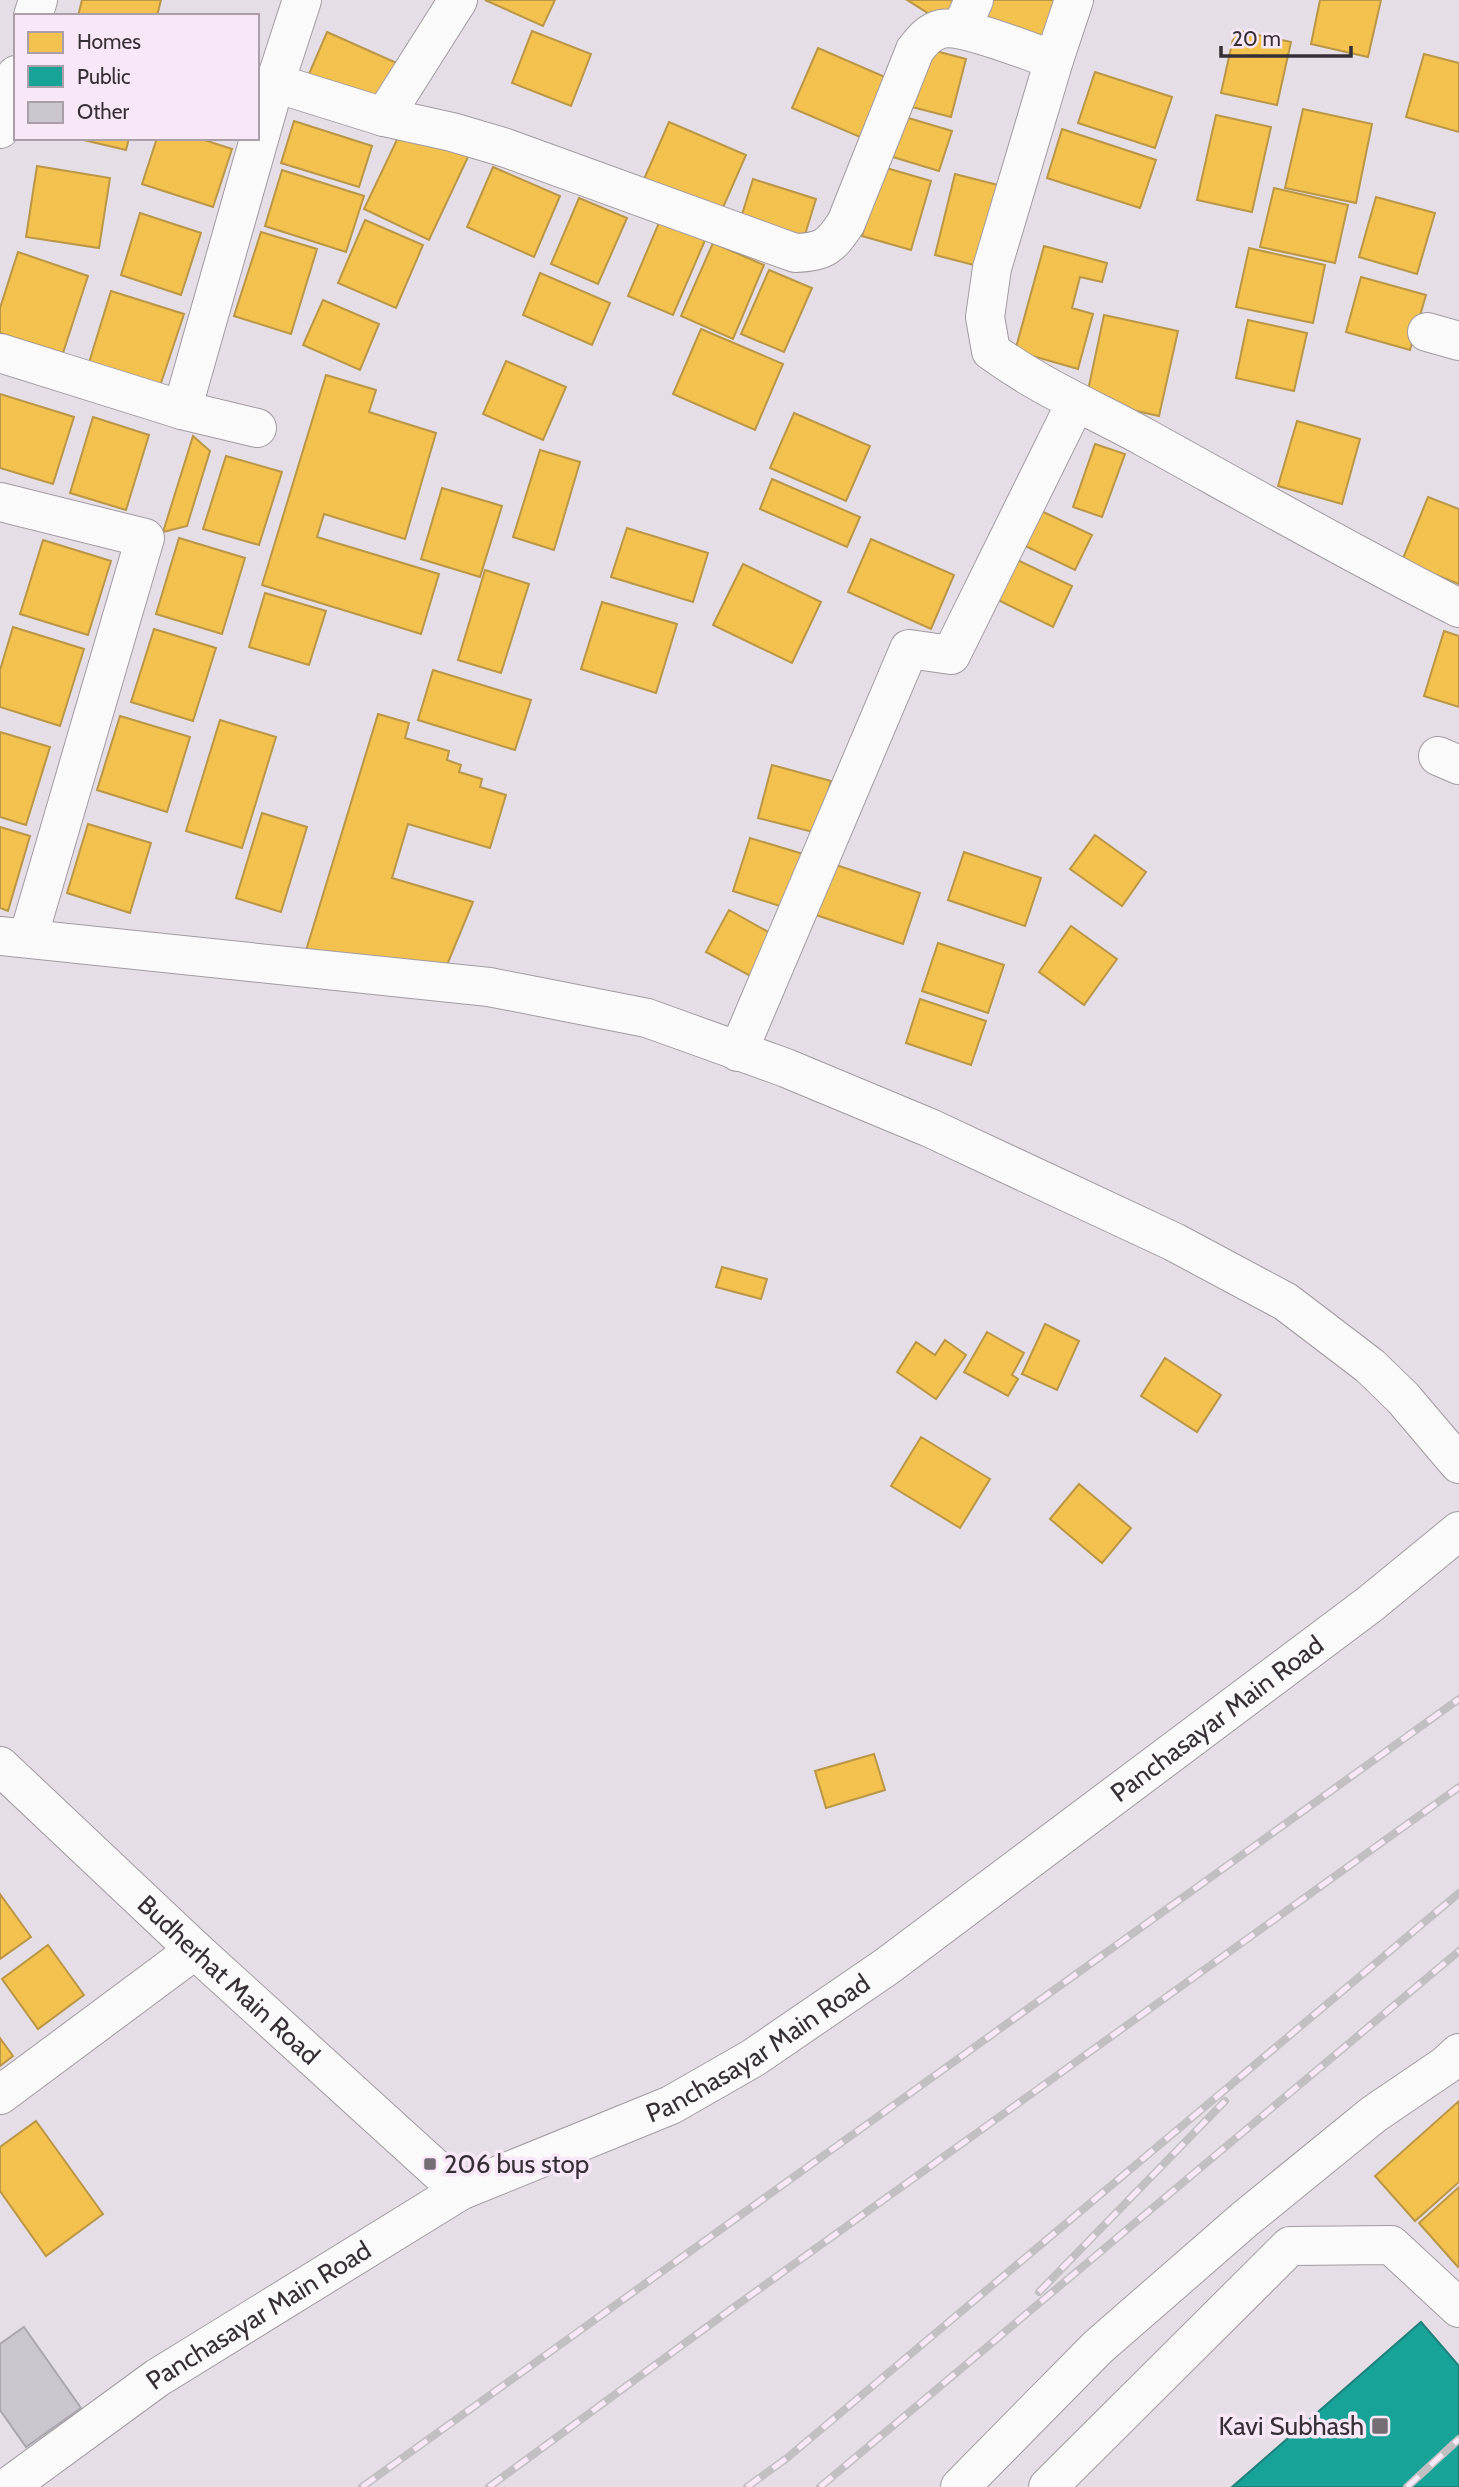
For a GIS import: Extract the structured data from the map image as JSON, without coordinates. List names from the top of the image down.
{
  "streets": {
    "street": ["Panchasayar Main Road", "Budherhat Main Road"]
  },
  "crossings": [
    ["Panchasayar Main Road", "Budherhat Main Road"]
  ],
  "places": {
    "transit": ["206 bus stop", "Kavi Subhash"]
  },
  "legend": ["Homes", "Public", "Other"],
  "scale_bar": "20 m"
}
